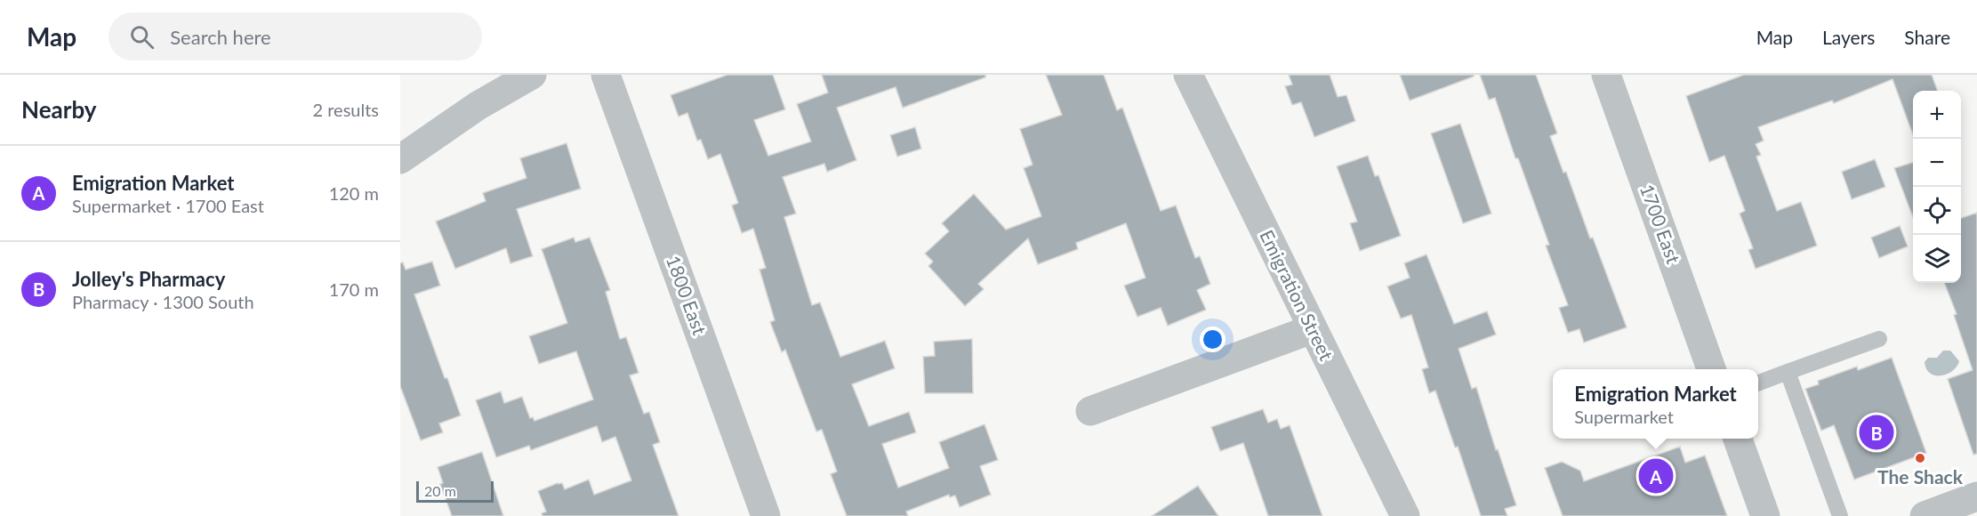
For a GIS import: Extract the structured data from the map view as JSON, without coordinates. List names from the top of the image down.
{
  "streets": {
    "street": ["1700 East", "1800 East", "Emigration Street"]
  },
  "places": ["The Shack"],
  "scale_bar": "20 m",
  "page": {
    "header": "Map",
    "search": "Search here",
    "nav": ["Map", "Layers", "Share"],
    "heading": ["Nearby", "2 results"],
    "map_buttons": ["+", "−"],
    "list": [
      {
        "mark": "A",
        "name": "Emigration Market",
        "note": "Supermarket · 1700 East",
        "value": "120 m"
      },
      {
        "mark": "B",
        "name": "Jolley's Pharmacy",
        "note": "Pharmacy · 1300 South",
        "value": "170 m"
      }
    ],
    "popup": ["Emigration Market", "Supermarket"],
    "pins": ["B", "A"],
    "scale": "20 m"
  }
}
